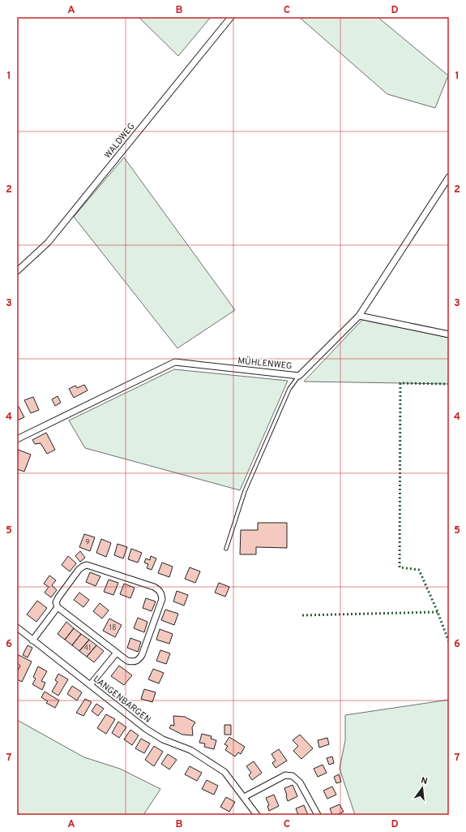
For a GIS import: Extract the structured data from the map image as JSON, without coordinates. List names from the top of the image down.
{
  "streets": {
    "street": ["WALDWEG", "MÜHLENWEG", "LANGENBARGEN"]
  },
  "house_numbers": ["9", "18", "41"],
  "north": "top",
  "grid": {
    "columns": [
      "A",
      "B",
      "C",
      "D"
    ],
    "rows": [
      "1",
      "2",
      "3",
      "4",
      "5",
      "6",
      "7"
    ]
  }
}
